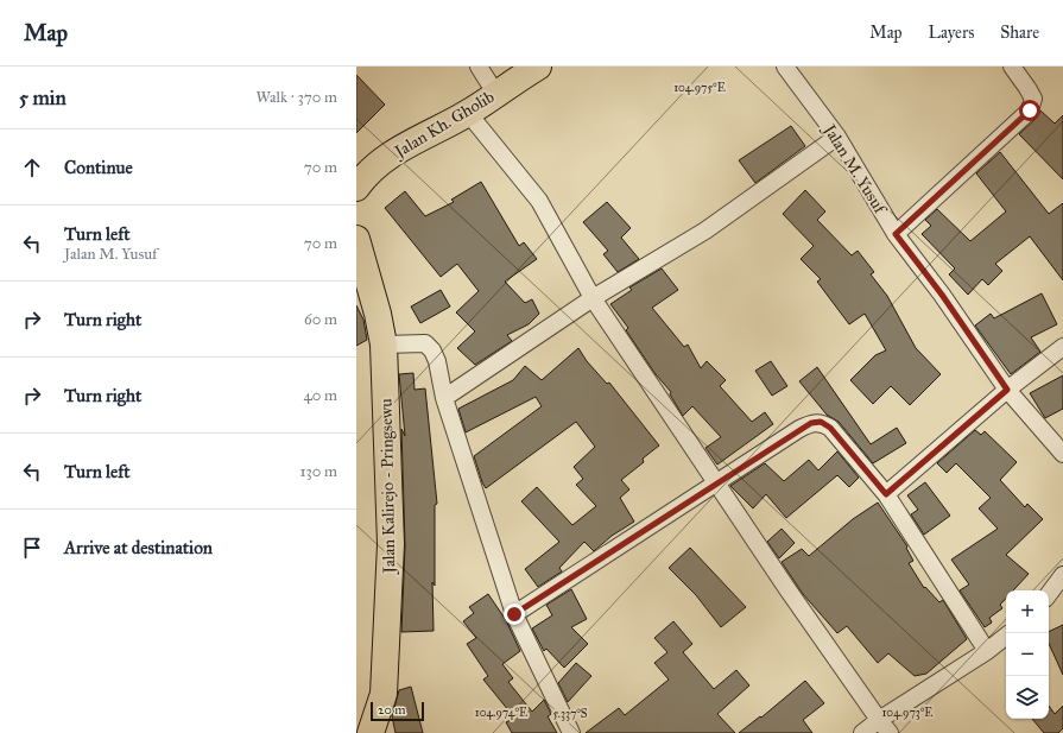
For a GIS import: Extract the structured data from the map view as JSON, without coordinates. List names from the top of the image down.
{
  "streets": {
    "main road": ["Jalan Kh. Gholib", "Jalan Kalirejo - Pringsewu"],
    "street": ["Jalan M. Yusuf"]
  },
  "scale_bar": "20 m",
  "page": {
    "header": "Map",
    "nav": ["Map", "Layers", "Share"],
    "heading": ["5 min", "Walk · 370 m"],
    "list": [
      ["Continue", "70 m"],
      ["Turn left", "Jalan M. Yusuf", "70 m"],
      ["Turn right", "60 m"],
      ["Turn right", "40 m"],
      ["Turn left", "130 m"],
      "Arrive at destination"
    ],
    "map_buttons": ["+", "−"],
    "scale": "20 m"
  },
  "coordinates": [
    "104.975°E",
    "104.974°E",
    "104.973°E",
    "5.337°S"
  ]
}
